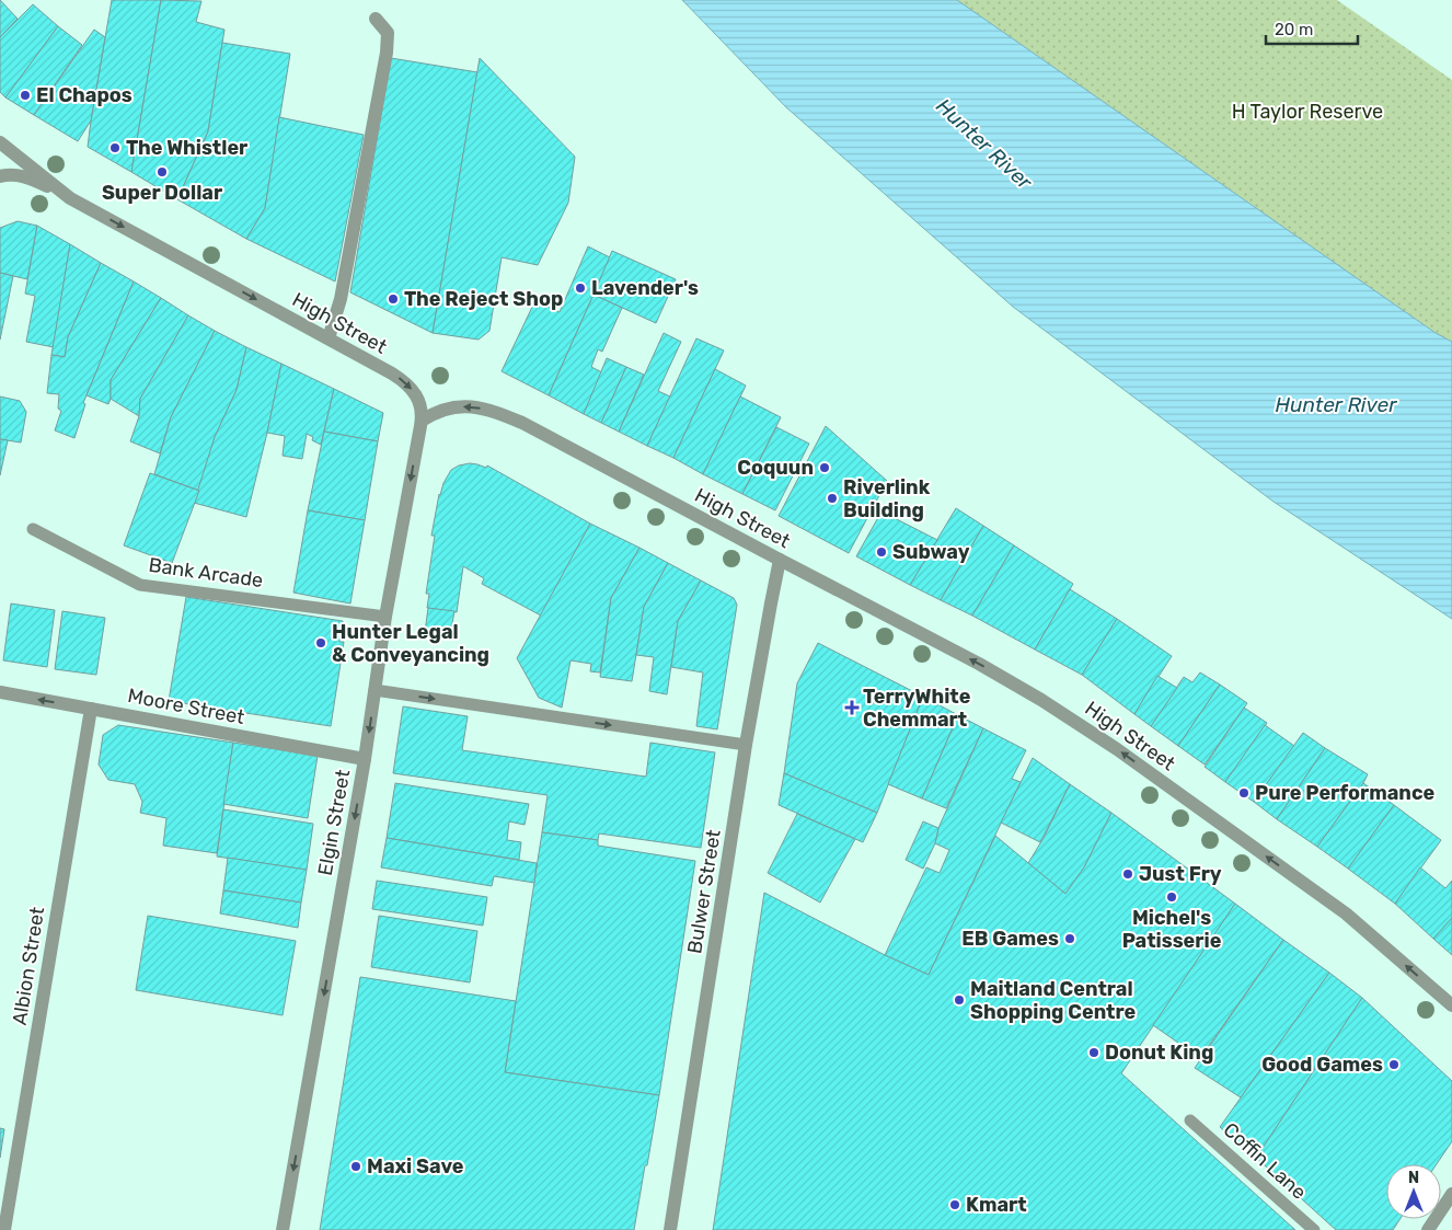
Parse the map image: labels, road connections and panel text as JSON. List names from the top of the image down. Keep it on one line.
{"streets":{"street":["High Street","Moore Street","Elgin Street","Bulwer Street","Albion Street"],"lane":["Bank Arcade","Coffin Lane"]},"crossings":[["High Street","Elgin Street"],["High Street","Bulwer Street"],["Bank Arcade","Elgin Street"],["Moore Street","Elgin Street"],["Moore Street","Albion Street"]],"one_way":["Elgin Street"],"water":["Hunter River"],"parks":["H Taylor Reserve"],"places":{"other":["El Chapos","The Whistler","Super Dollar","Lavender's","The Reject Shop","Coquun","Riverlink Building","Subway","Hunter Legal & Conveyancing","Pure Performance","Just Fry","Michel's Patisserie","EB Games","Maitland Central Shopping Centre","Donut King","Good Games","Maxi Save","Kmart"],"health":["TerryWhite Chemmart"]},"scale_bar":"20 m","north":"top"}
